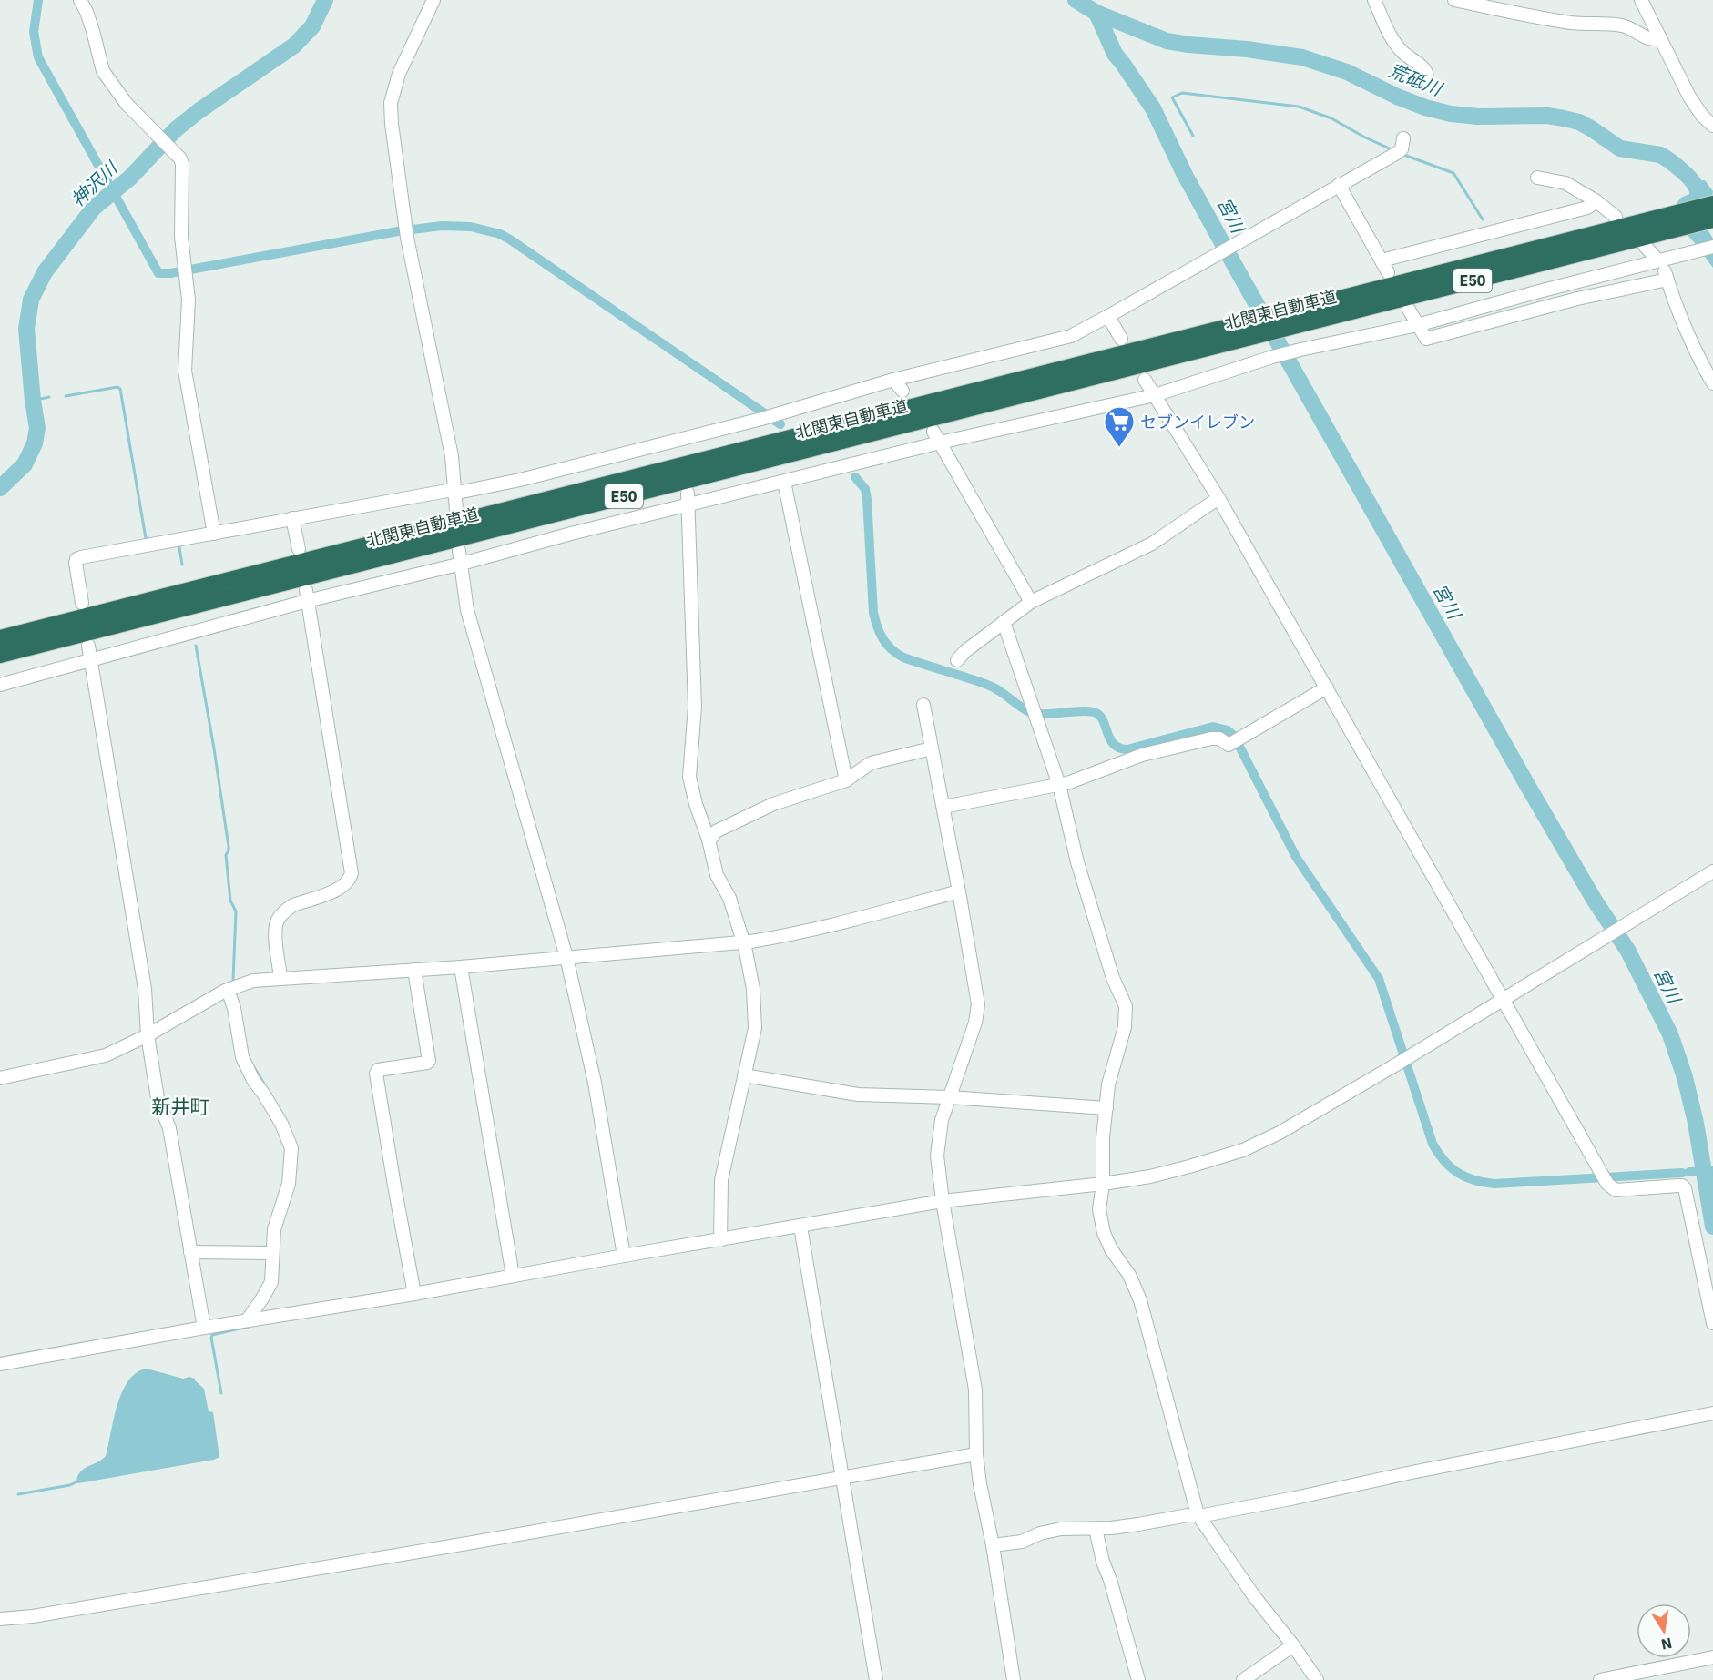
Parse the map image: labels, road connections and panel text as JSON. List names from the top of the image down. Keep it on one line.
{"streets":{"highway":["E50","北関東自動車道"]},"districts":["新井町"],"water":["荒砥川","神沢川","宮川"],"places":{"supermarket":["セブンイレブン"]},"north":"bottom"}
